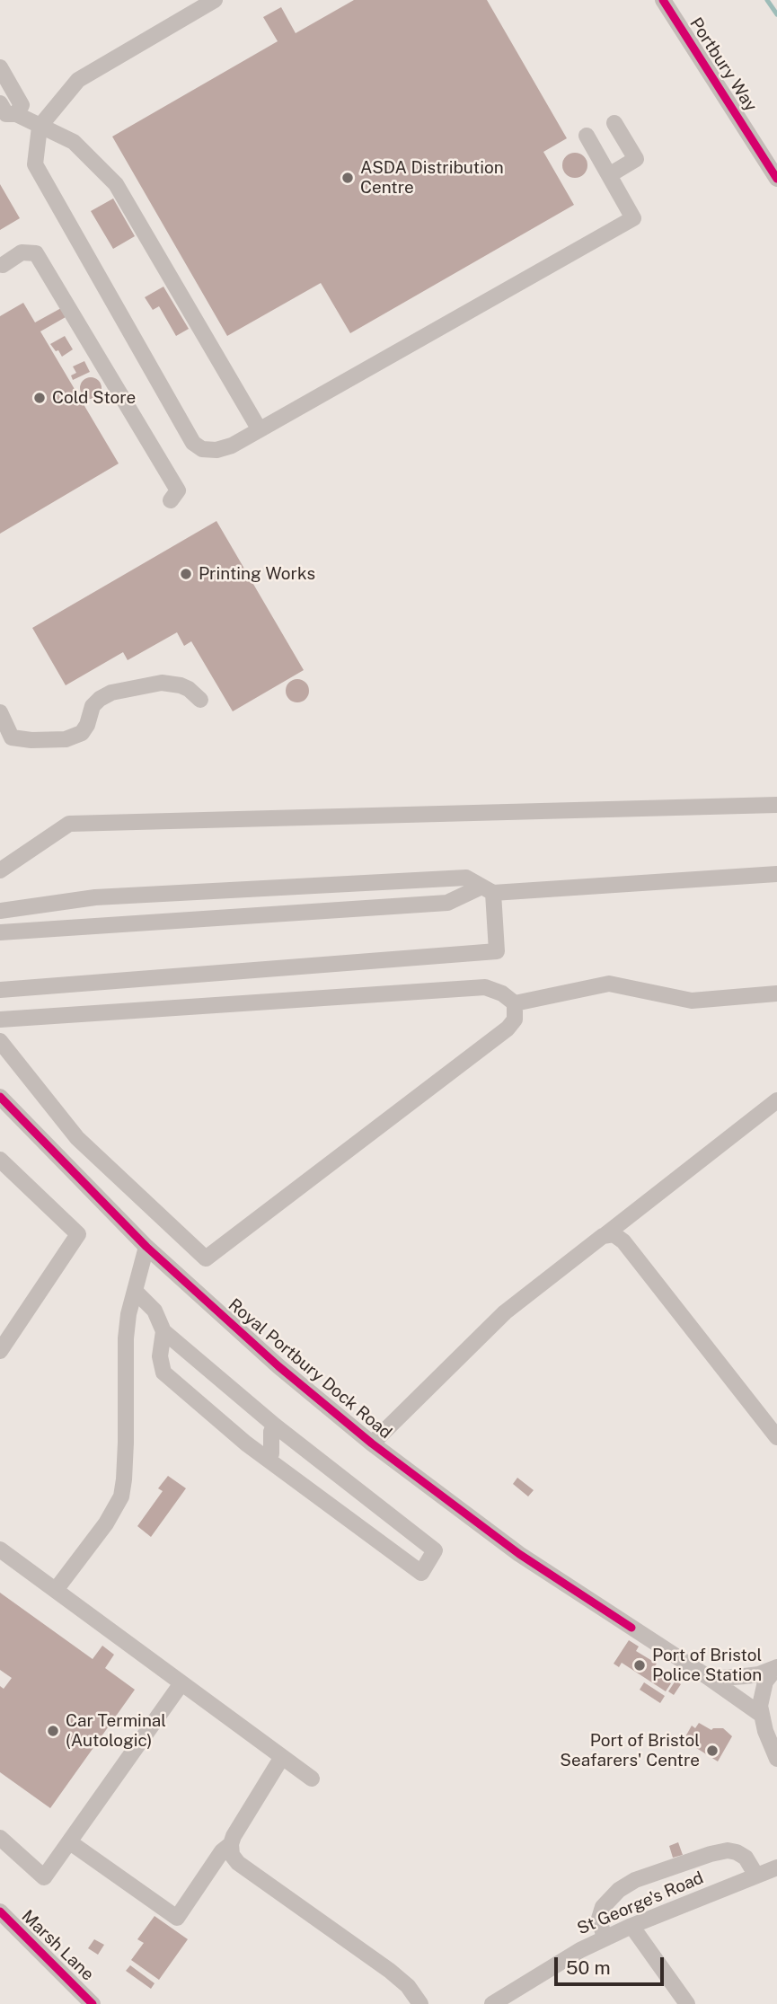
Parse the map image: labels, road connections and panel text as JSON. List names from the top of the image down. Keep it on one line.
{"streets":{"street":["Portbury Way","Royal Portbury Dock Road","St George's Road","Marsh Lane"]},"places":["ASDA Distribution Centre","Cold Store","Printing Works","Port of Bristol Police Station","Car Terminal (Autologic)","Port of Bristol Seafarers' Centre"],"scale_bar":"50 m"}
